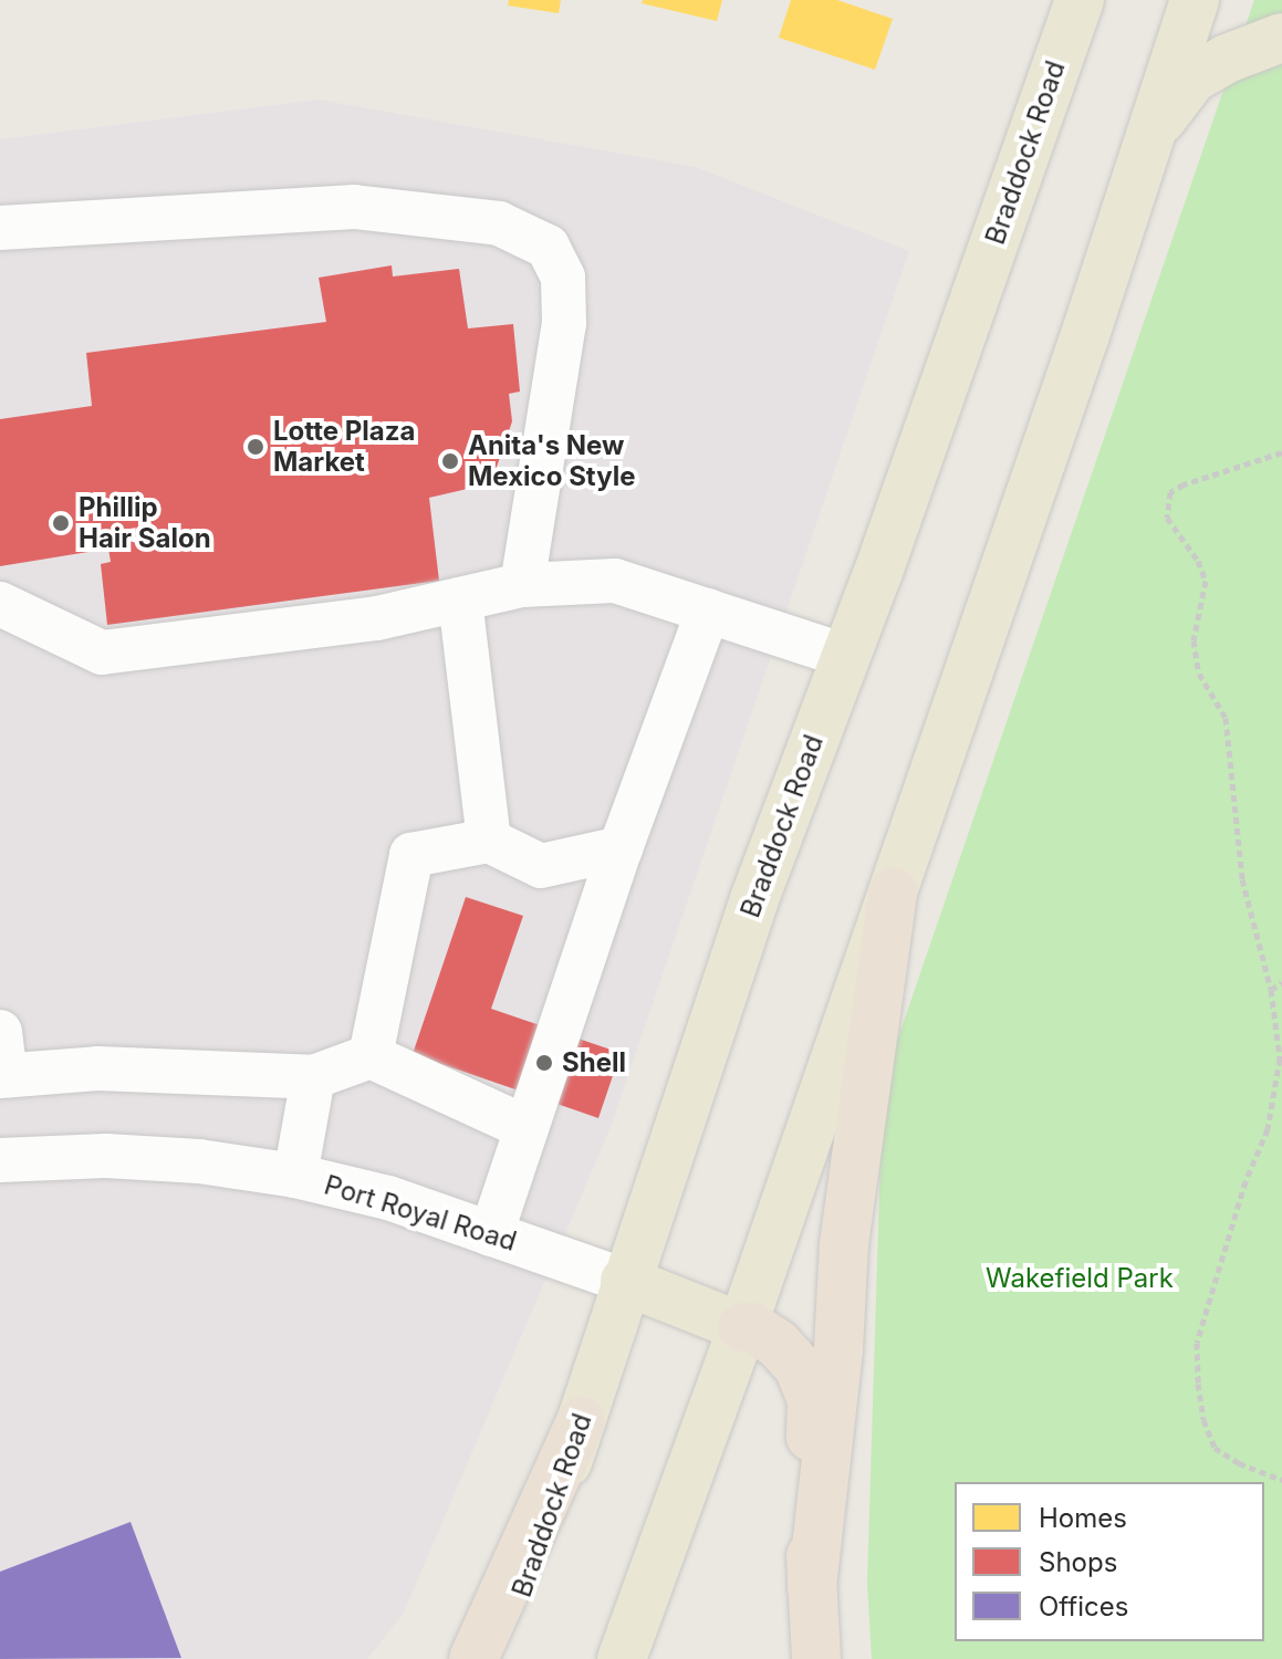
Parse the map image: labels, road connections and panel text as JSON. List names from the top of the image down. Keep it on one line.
{"streets":{"main road":["Braddock Road"],"street":["Port Royal Road"]},"crossings":[["Braddock Road","Port Royal Road"]],"parks":["Wakefield Park"],"places":["Lotte Plaza Market","Anita's New Mexico Style","Phillip Hair Salon","Shell"],"legend":["Homes","Shops","Offices"]}
